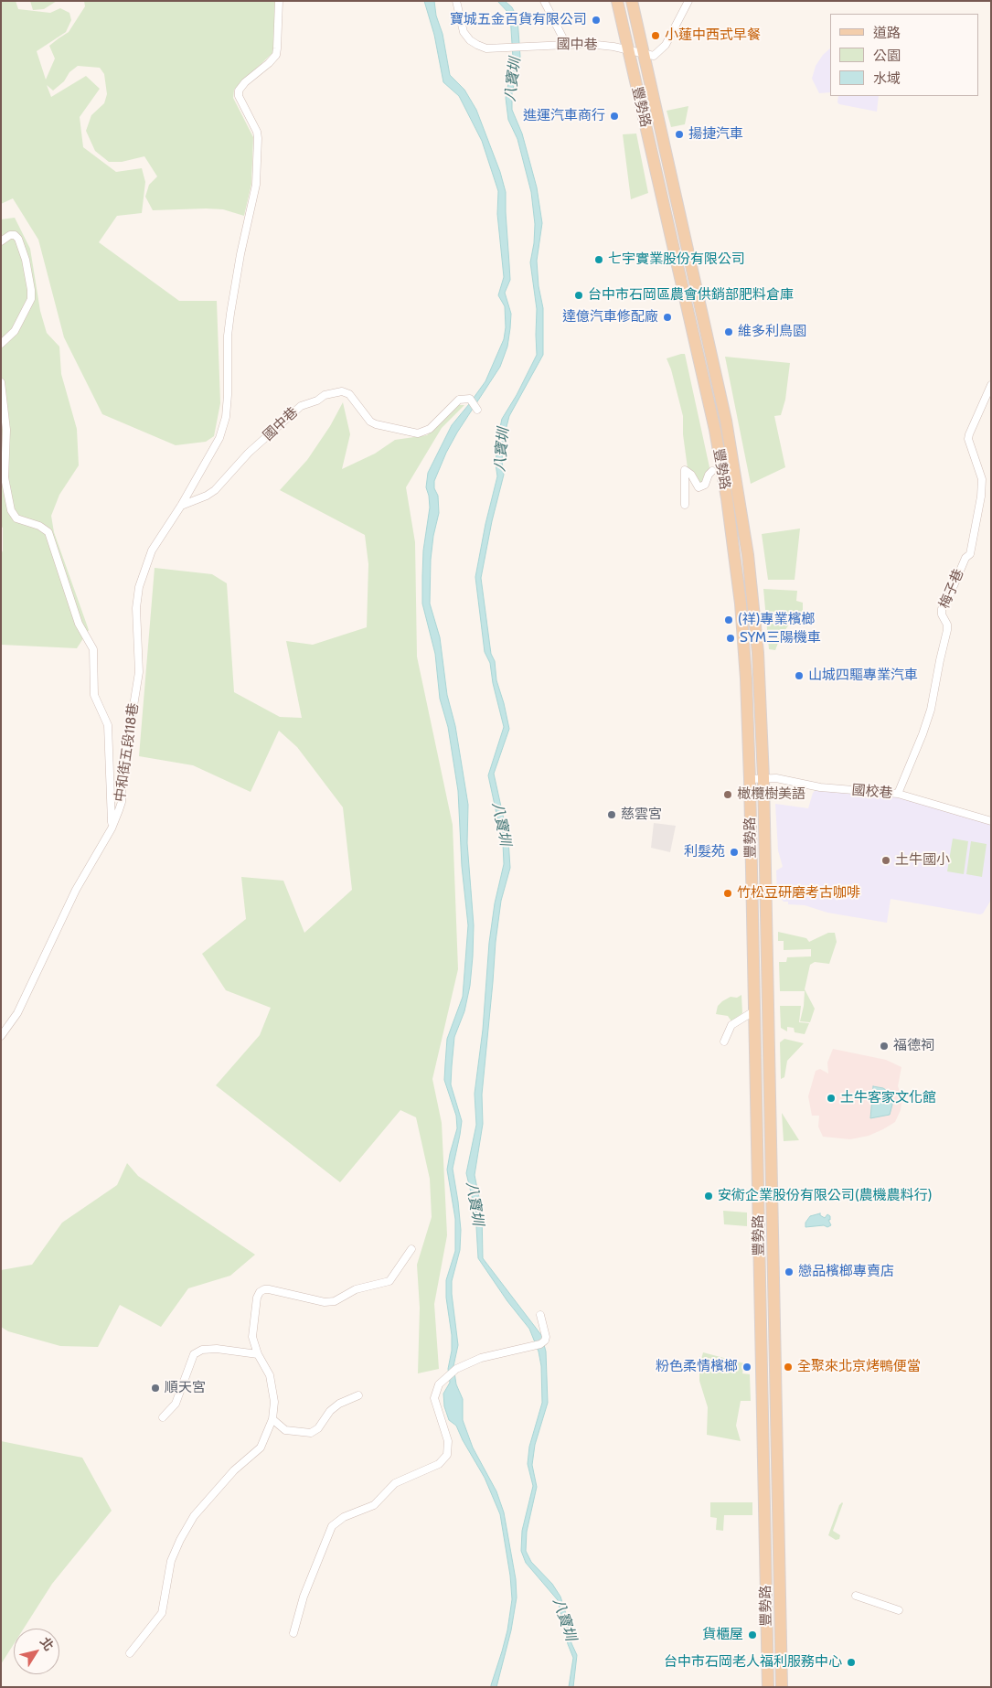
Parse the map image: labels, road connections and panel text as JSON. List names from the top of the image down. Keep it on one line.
{"streets":{"main road":["豐勢路"],"street":["國中巷","梅子巷","中和街五段118巷","國校巷"]},"crossings":[["國中巷","豐勢路"],["國中巷","中和街五段118巷"],["豐勢路","國校巷"],["梅子巷","國校巷"]],"water":["八寶圳"],"places":["寶城五金百貨有限公司","小蓮中西式早餐","進運汽車商行","揚捷汽車","七宇實業股份有限公司","台中市石岡區農會供銷部肥料倉庫","達億汽車修配廠","維多利鳥園","(祥)專業檳榔","SYM三陽機車","山城四驅專業汽車","橄欖樹美語","慈雲宮","利髮苑","土牛國小","竹松豆研磨考古咖啡","福德祠","土牛客家文化館","安術企業股份有限公司(農機農料行)","戀品檳榔專賣店","粉色柔情檳榔","全聚來北京烤鴨便當","順天宮","貨櫃屋","台中市石岡老人福利服務中心"],"legend":["道路","公園","水域"],"north":"top right"}
